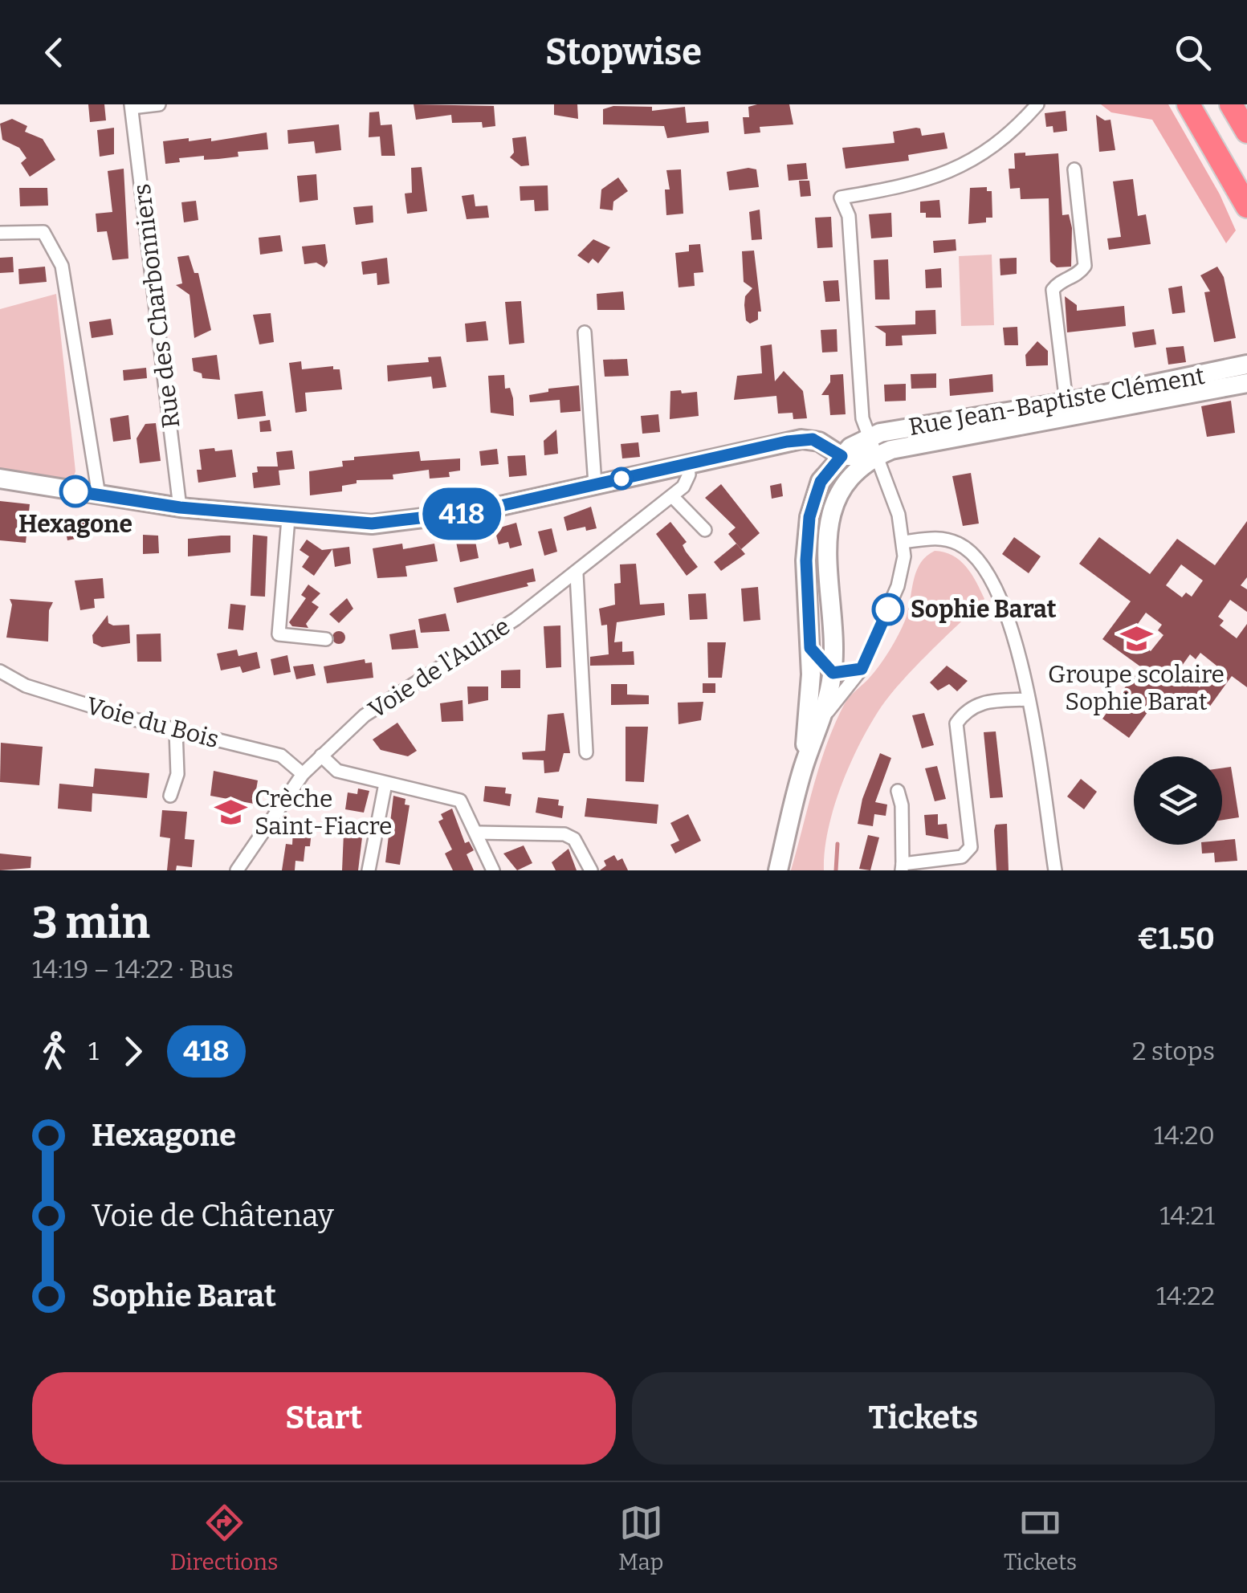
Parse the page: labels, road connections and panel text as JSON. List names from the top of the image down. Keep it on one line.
{"streets":{"main road":["Rue Jean-Baptiste Clément"],"street":["Rue des Charbonniers","Voie de l'Aulne","Voie du Bois"]},"crossings":[["Voie de l'Aulne","Voie du Bois"]],"places":{"other":["Hexagone","Sophie Barat"],"school or university":["Groupe scolaire Sophie Barat","Crèche Saint-Fiacre"]},"lines":["bus line 418"],"page":{"header":"Stopwise","on_map":"418","heading":["3 min","14:19 – 14:22 · Bus","€1.50"],"legs":["1","418","2 stops"],"list":[{"name":"Hexagone","value":"14:20"},{"name":"Voie de Châtenay","value":"14:21"},{"name":"Sophie Barat","value":"14:22"}],"buttons":["Start","Tickets"],"tabs":["Directions","Map","Tickets"]}}
